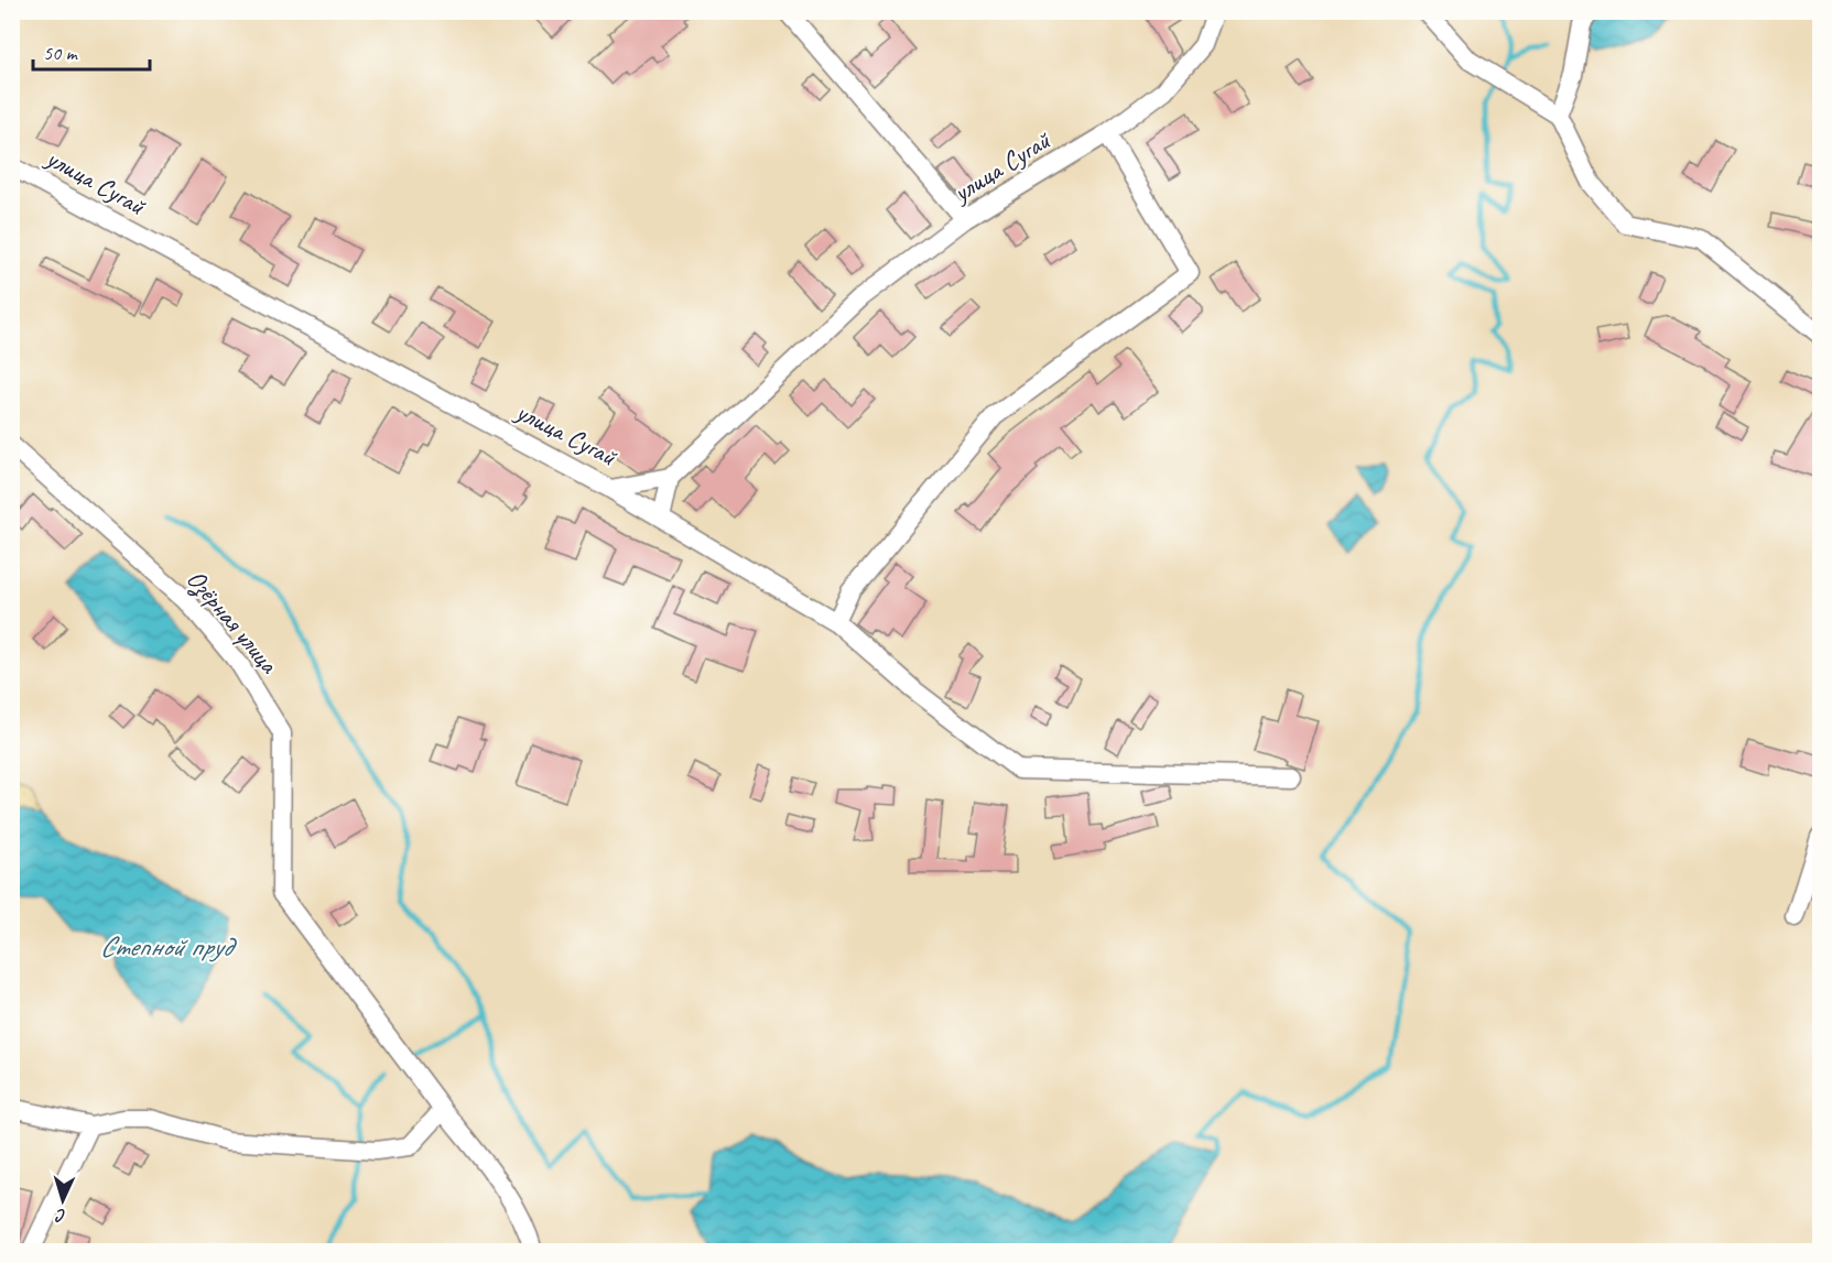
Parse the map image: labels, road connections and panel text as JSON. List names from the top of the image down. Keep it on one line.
{"streets":{"street":["улица Сугай","Озёрная улица"]},"water":["Степной пруд"],"scale_bar":"50 m","north":"bottom"}
